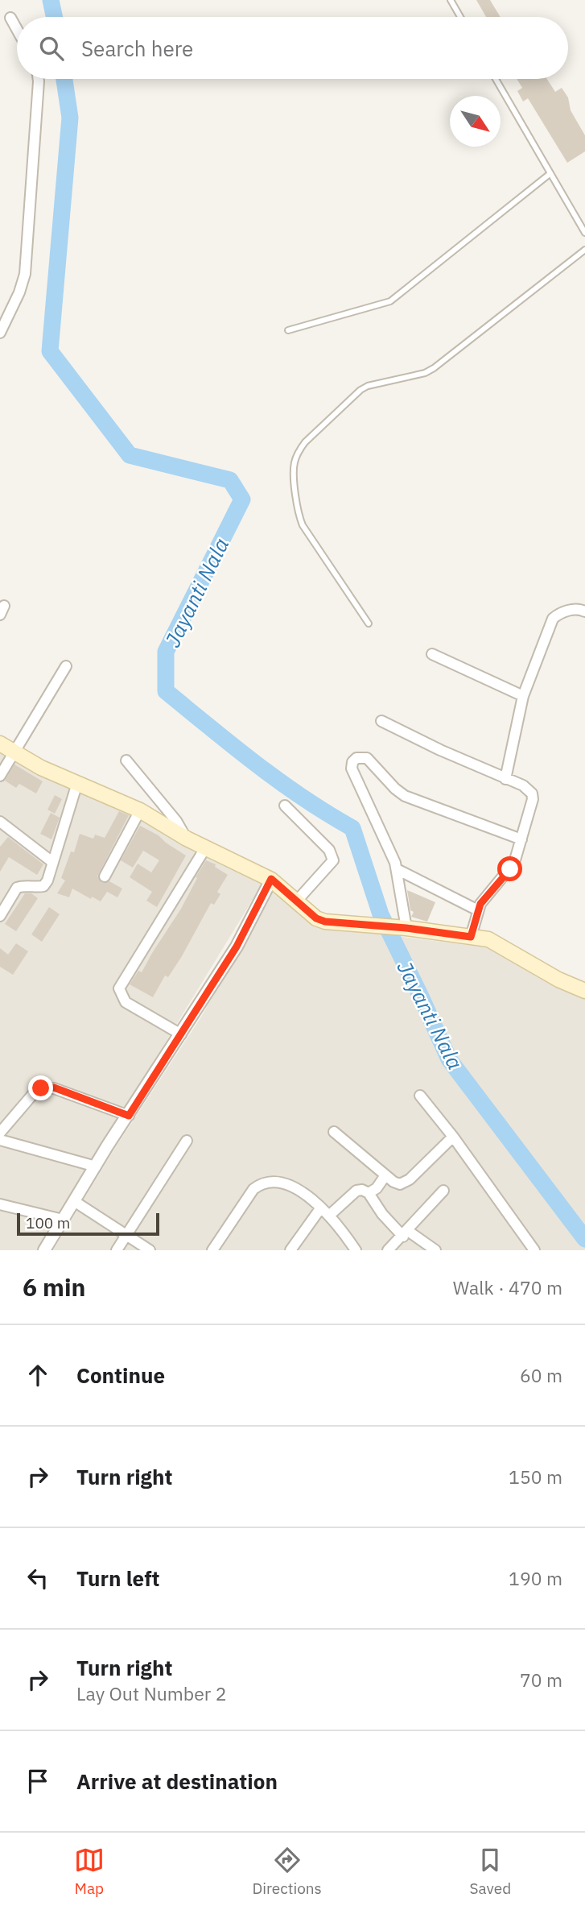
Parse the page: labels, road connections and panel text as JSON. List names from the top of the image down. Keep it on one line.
{"water":["Jayanti Nala"],"scale_bar":"100 m","north":"bottom right","page":{"search":"Search here","scale":"100 m","heading":["6 min","Walk · 470 m"],"list":[["Continue","60 m"],["Turn right","150 m"],["Turn left","190 m"],["Turn right","Lay Out Number 2","70 m"],"Arrive at destination"],"nav":["Map","Directions","Saved"]}}
